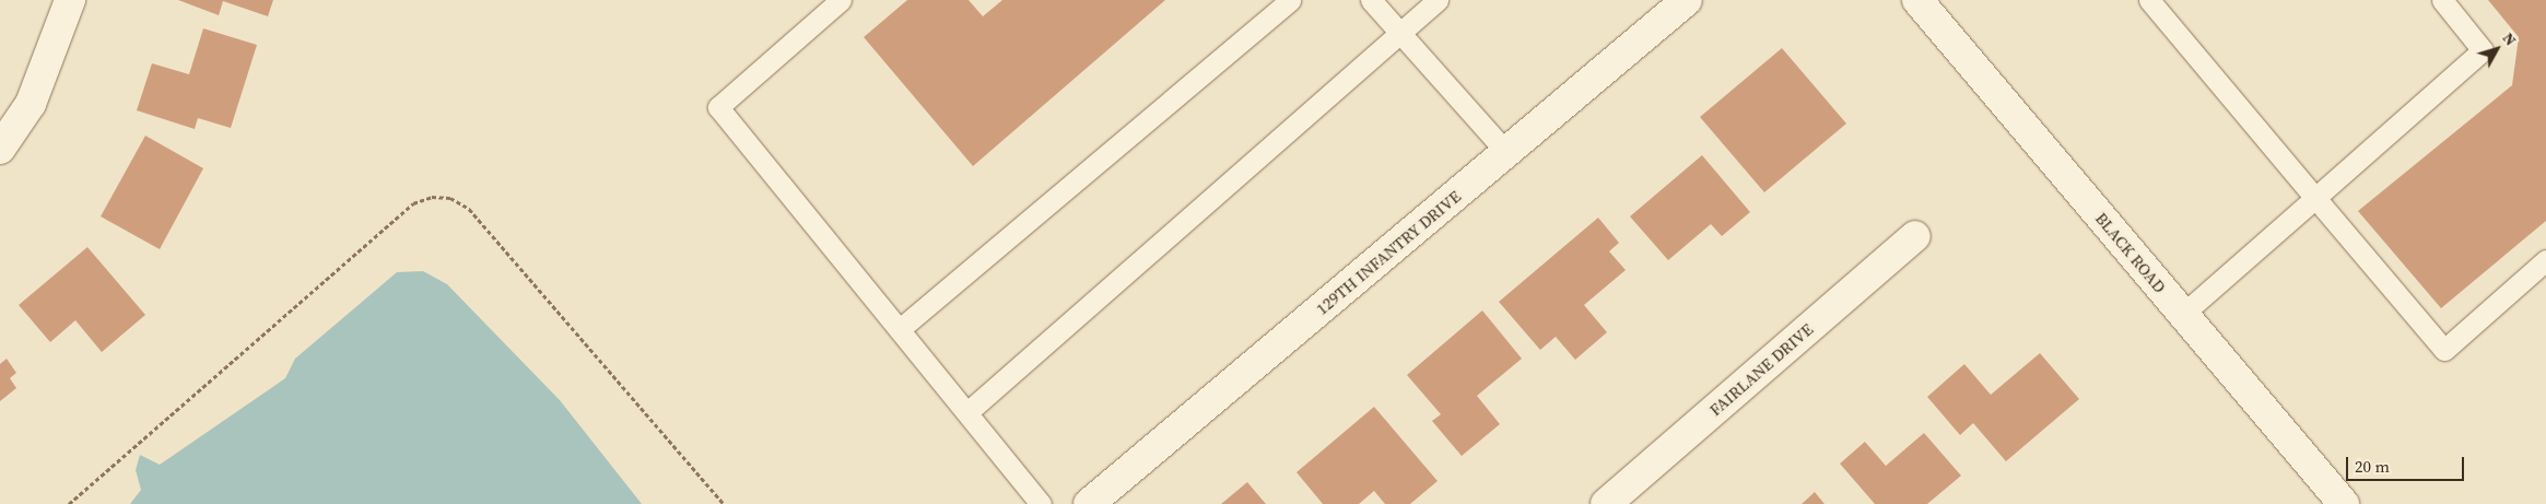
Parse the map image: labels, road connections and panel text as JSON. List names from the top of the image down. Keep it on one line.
{"streets":{"street":["129TH INFANTRY DRIVE","BLACK ROAD","FAIRLANE DRIVE"]},"scale_bar":"20 m","north":"top right"}
